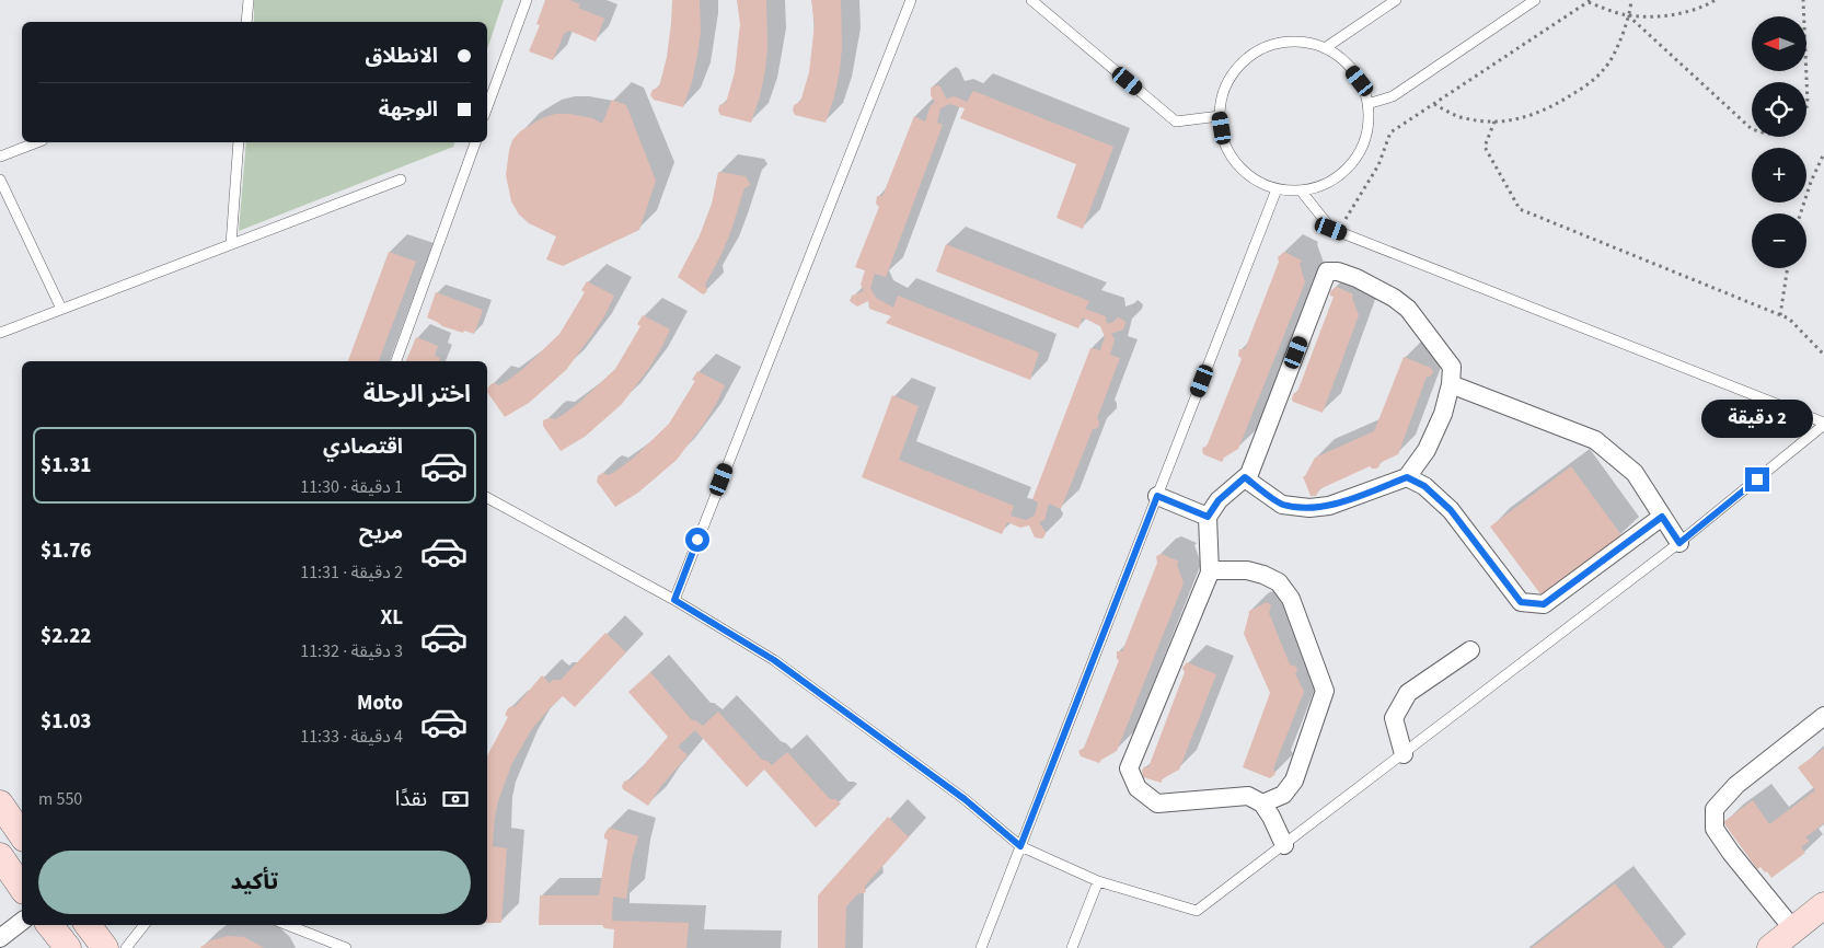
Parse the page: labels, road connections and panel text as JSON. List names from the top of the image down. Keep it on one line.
{"north":"left","page":{"map_buttons":["+","−"],"banner":["الانطلاق","الوجهة"],"heading":"اختر الرحلة","bubble":"2 دقيقة","list":[{"name":"اقتصادي","note":"1 دقيقة · 11:30","value":"$1.31"},{"name":"مريح","note":"2 دقيقة · 11:31","value":"$1.76"},{"name":"XL","note":"3 دقيقة · 11:32","value":"$2.22"},{"name":"Moto","note":"4 دقيقة · 11:33","value":"$1.03"}],"pay":["نقدًا","550 m"],"buttons":"تأكيد"}}
